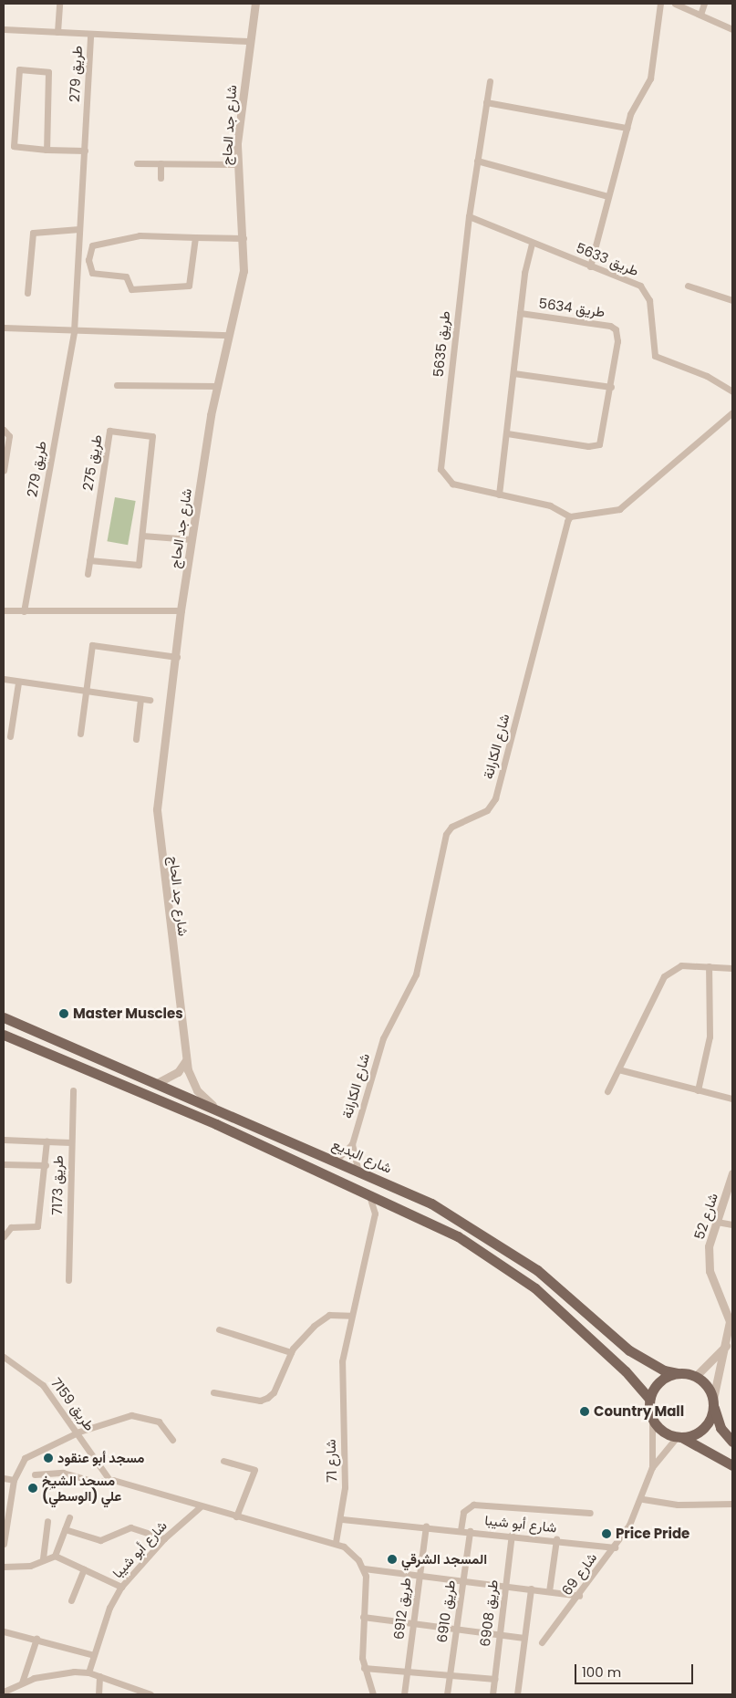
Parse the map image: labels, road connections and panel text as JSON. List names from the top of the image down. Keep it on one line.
{"streets":{"main road":["شارع البديع"],"street":["طريق 279","شارع جد الحاج","طريق 5633","طريق 5634","طريق 5635","طريق 275","شارع الكارانة","طريق 7173","شارع 52","طريق 7159","شارع 71","شارع أبو شيبا","شارع 69","طريق 6912","طريق 6910","طريق 6908"]},"crossings":[["شارع جد الحاج","شارع البديع"],["طريق 5633","طريق 5634"],["طريق 5633","طريق 5635"],["طريق 5634","طريق 5635"],["طريق 5635","شارع الكارانة"],["شارع الكارانة","شارع البديع"],["شارع البديع","شارع 52"],["شارع البديع","شارع 69"],["شارع 52","شارع 69"],["شارع 71","شارع أبو شيبا"],["شارع أبو شيبا","شارع 69"],["شارع أبو شيبا","طريق 6912"],["شارع أبو شيبا","طريق 6910"],["شارع أبو شيبا","طريق 6908"]],"places":["Master Muscles","Country Mall","مسجد أبو عنقود","مسجد الشيخ علي (الوسطي)","Price Pride","المسجد الشرقي"],"scale_bar":"100 m"}
